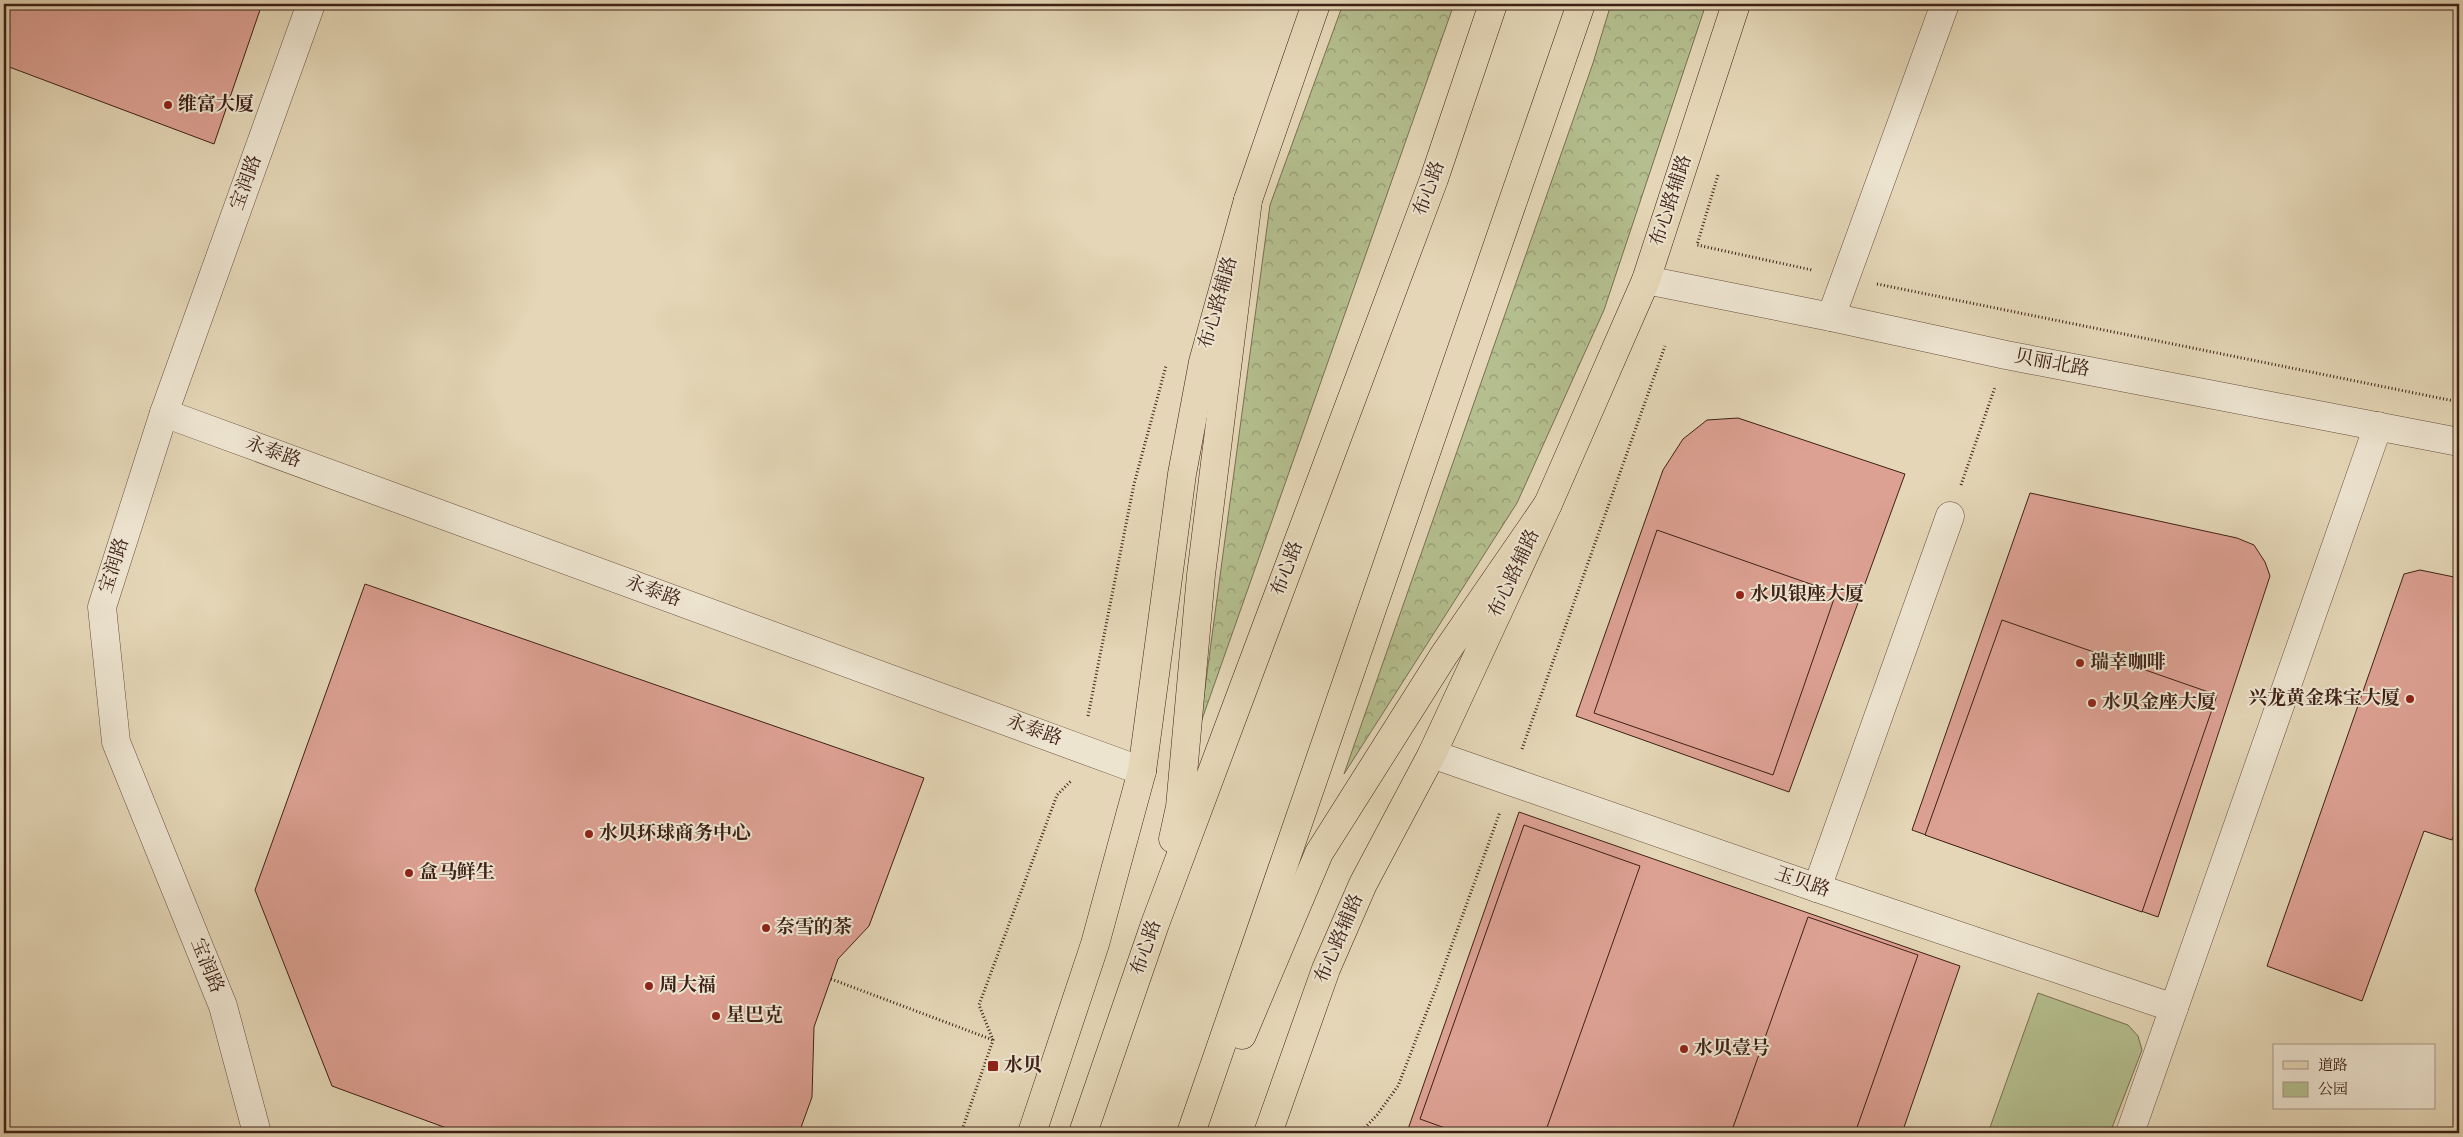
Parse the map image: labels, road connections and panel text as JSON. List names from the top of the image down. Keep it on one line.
{"streets":{"main road":["布心路","布心路辅路"],"street":["宝润路","贝丽北路","永泰路","玉贝路"]},"crossings":[["宝润路","永泰路"],["布心路辅路","贝丽北路"],["布心路辅路","永泰路"],["布心路辅路","玉贝路"]],"places":{"other":["维富大厦","水贝银座大厦","瑞幸咖啡","兴龙黄金珠宝大厦","水贝金座大厦","水贝环球商务中心","盒马鲜生","奈雪的茶","周大福","星巴克","水贝壹号"],"transit":["水贝"]},"legend":["道路","公园"]}
